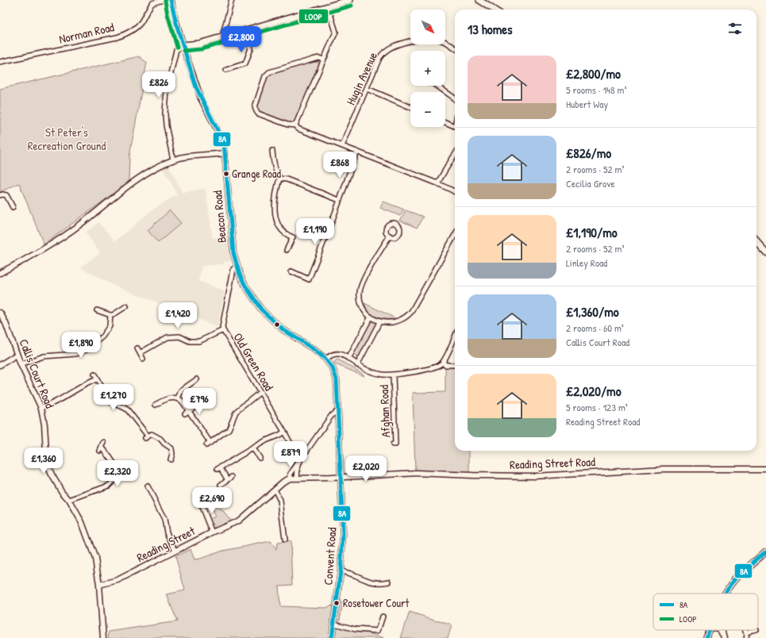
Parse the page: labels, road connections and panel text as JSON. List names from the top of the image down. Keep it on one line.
{"streets":{"main road":["Beacon Road"],"street":["Norman Road","Hugin Avenue","Old Green Road","Callis Court Road","Afghan Road","Reading Street Road","Reading Street","Convent Road"]},"crossings":[["Beacon Road","Old Green Road"],["Beacon Road","Reading Street Road"],["Beacon Road","Convent Road"],["Callis Court Road","Reading Street"],["Reading Street Road","Convent Road"]],"parks":["St Peter's Recreation Ground"],"places":["Grange Road","Rosetower Court"],"lines":["transit line 8A","transit line LOOP"],"legend":["8A","LOOP"],"north":"bottom right","page":{"map_buttons":["+","−"],"heading":"13 homes","price":["£2,800","£826","£868","£1,190","£1,420","£1,890","£1,270","£796","£879","£1,360","£2,020","£2,320","£2,690"],"list":[{"name":"£2,800/mo","note":"5 rooms · 148 m² · Hubert Way"},{"name":"£826/mo","note":"2 rooms · 52 m² · Cecilia Grove"},{"name":"£1,190/mo","note":"2 rooms · 52 m² · Linley Road"},{"name":"£1,360/mo","note":"2 rooms · 60 m² · Callis Court Road"},{"name":"£2,020/mo","note":"5 rooms · 123 m² · Reading Street Road"}]}}
